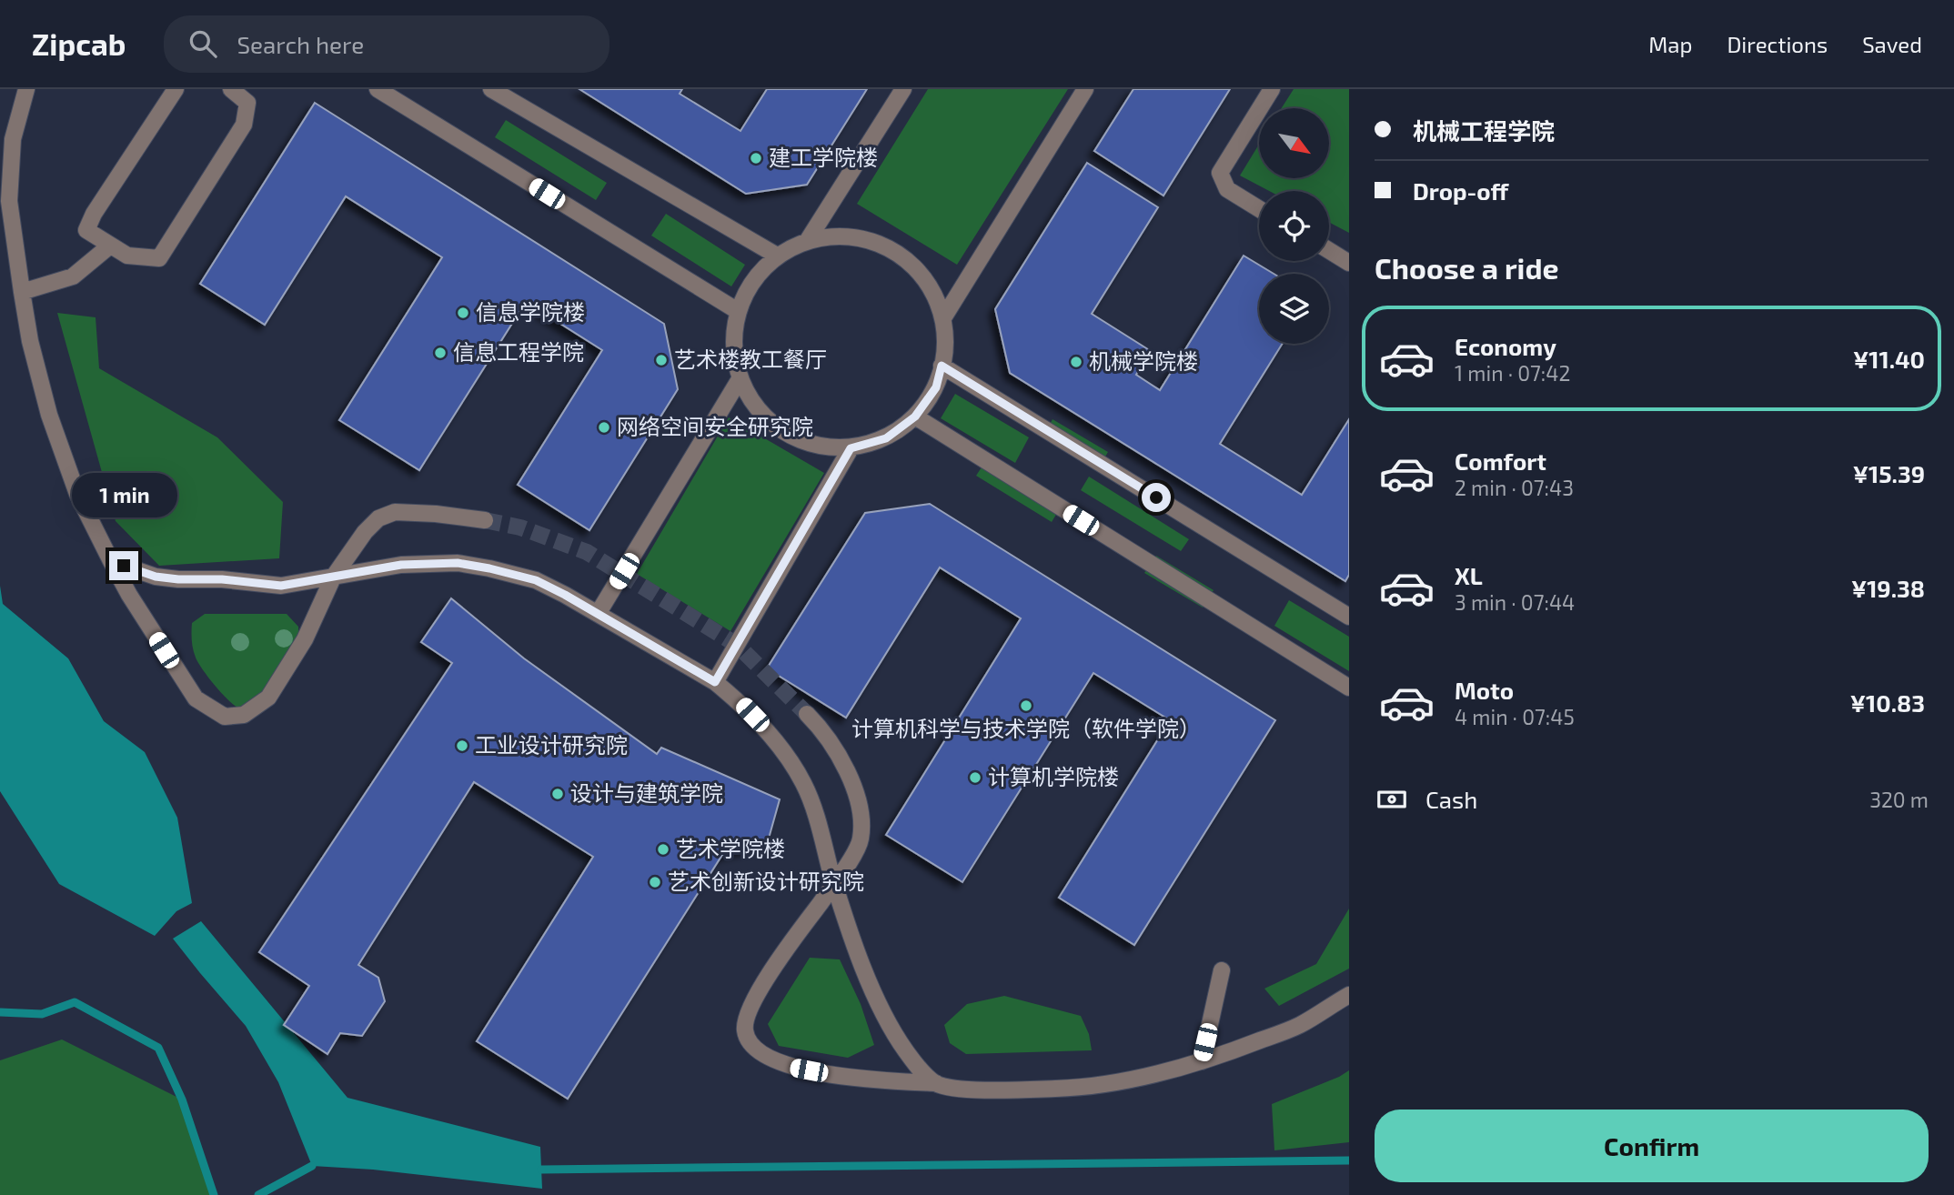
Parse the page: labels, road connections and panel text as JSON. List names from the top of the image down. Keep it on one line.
{"places":["建工学院楼","信息学院楼","信息工程学院","艺术楼教工餐厅","机械学院楼","网络空间安全研究院","计算机科学与技术学院（软件学院）","工业设计研究院","计算机学院楼","设计与建筑学院","艺术学院楼","艺术创新设计研究院"],"north":"bottom right","page":{"header":"Zipcab","search":"Search here","nav":["Map","Directions","Saved"],"banner":["机械工程学院","Drop-off"],"heading":"Choose a ride","list":[{"name":"Economy","note":"1 min · 07:42","value":"¥11.40"},{"name":"Comfort","note":"2 min · 07:43","value":"¥15.39"},{"name":"XL","note":"3 min · 07:44","value":"¥19.38"},{"name":"Moto","note":"4 min · 07:45","value":"¥10.83"}],"bubble":"1 min","pay":["Cash","320 m"],"buttons":"Confirm"}}
